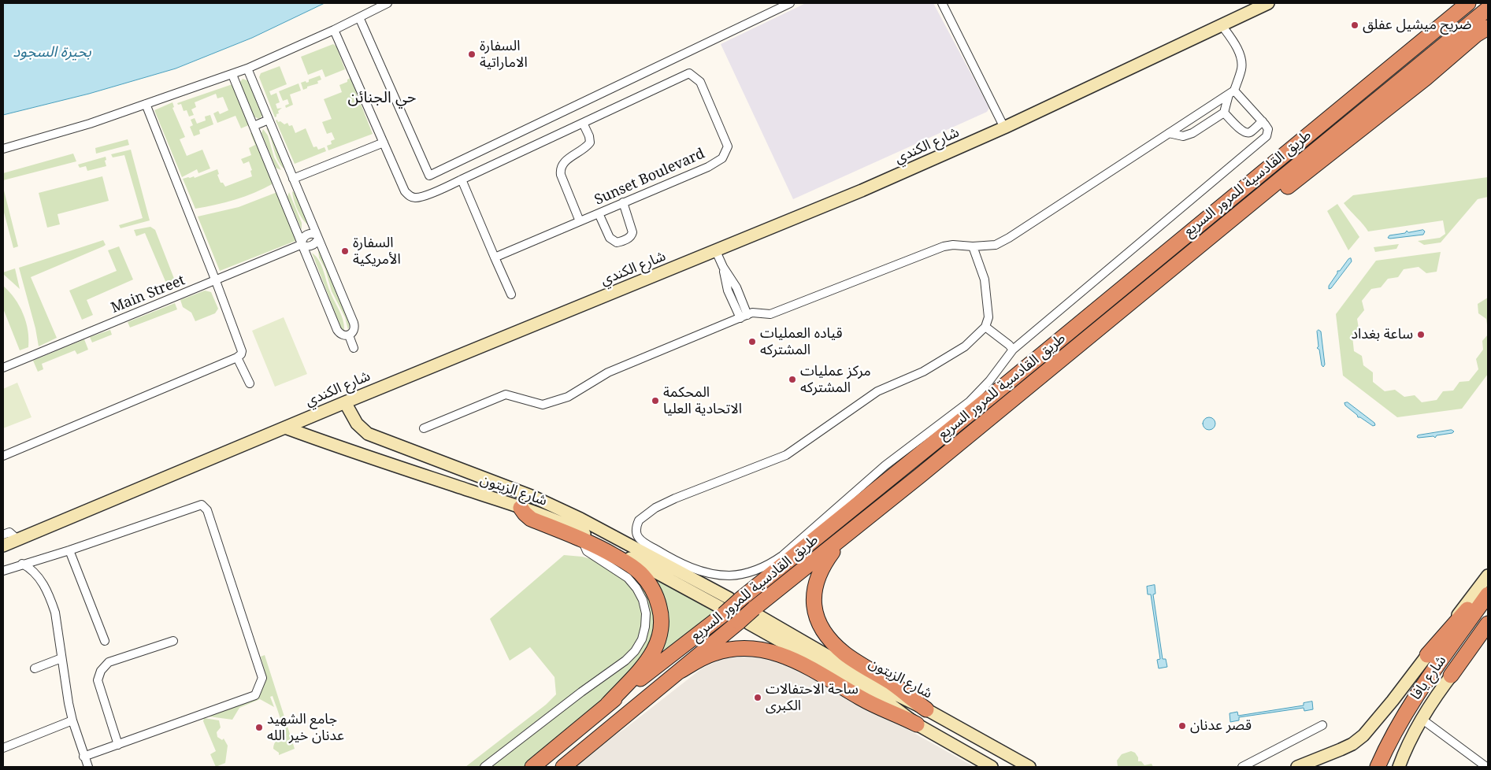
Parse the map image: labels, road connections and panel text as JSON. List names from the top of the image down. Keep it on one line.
{"streets":{"highway":["طريق القادسية للمرور السريع","شارع يافا"],"main road":["شارع الكندي","شارع الزيتون"],"street":["Sunset Boulevard","Main Street"]},"crossings":[["شارع الكندي","شارع الزيتون"],["طريق القادسية للمرور السريع","شارع الزيتون"]],"districts":["حي الجنائن"],"water":["بحيرة السجود"],"places":["ضريح ميشيل عفلق","السفارة الاماراتية","السفارة الأمريكية","ساعة بغداد","قياده العمليات المشتركه","مركز عمليات المشتركه","المحكمة الاتحادية العليا","ساحة الاحتفالات الكبرى","قصر عدنان","جامع الشهيد عدنان خير الله"]}
